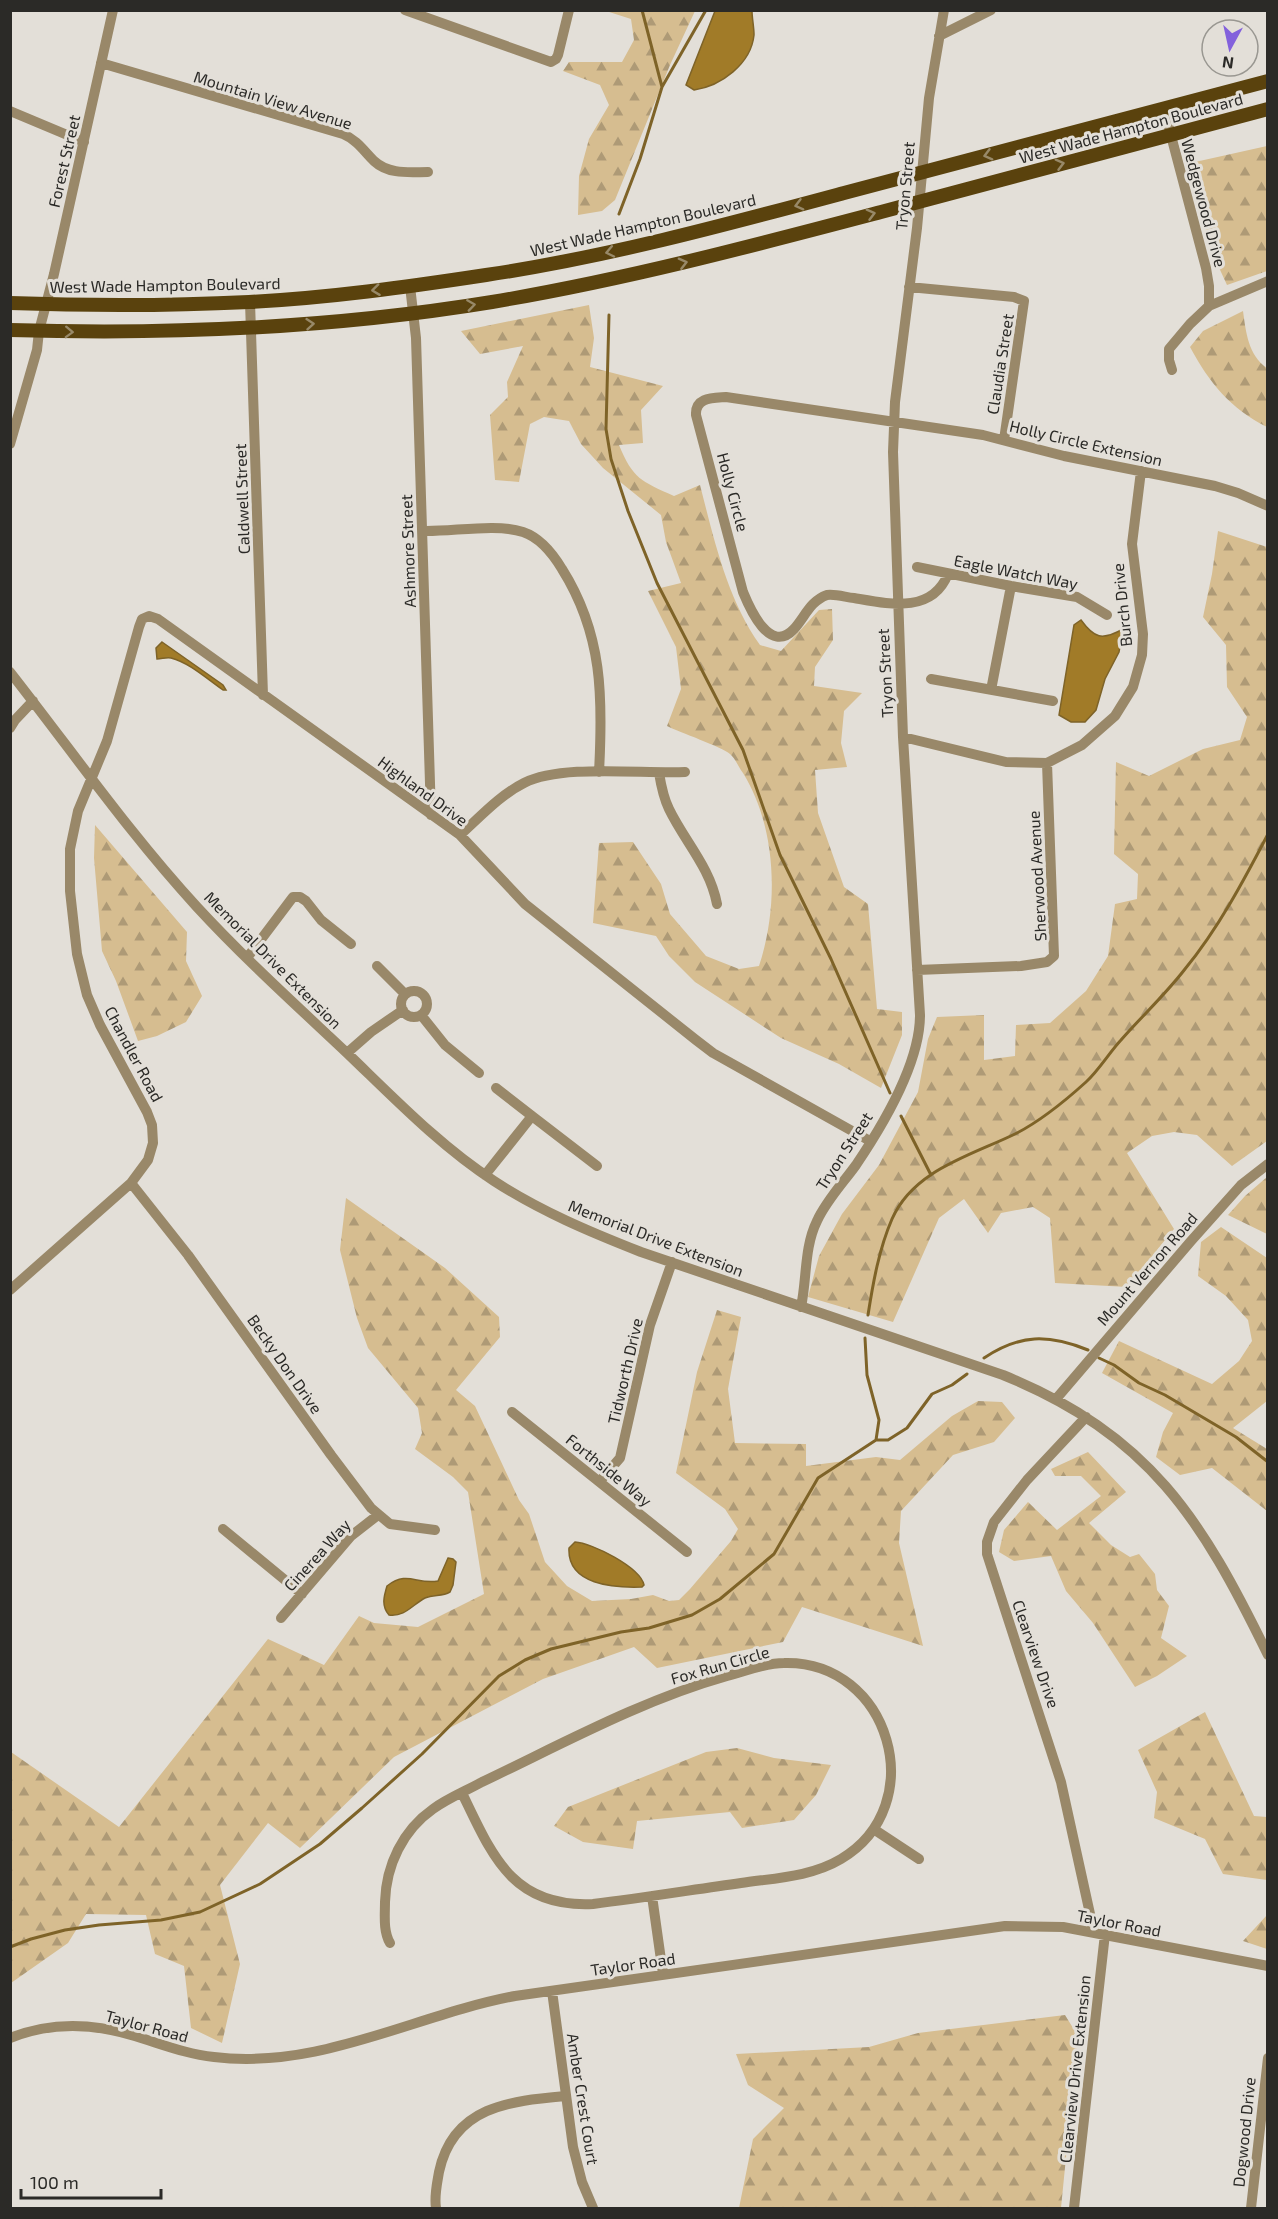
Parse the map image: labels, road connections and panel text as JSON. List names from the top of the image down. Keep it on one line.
{"streets":{"main road":["West Wade Hampton Boulevard"],"street":["Mountain View Avenue","Forest Street","Tryon Street","Wedgewood Drive","Claudia Street","Holly Circle Extension","Holly Circle","Caldwell Street","Ashmore Street","Eagle Watch Way","Burch Drive","Highland Drive","Sherwood Avenue","Memorial Drive Extension","Chandler Road","Mount Vernon Road","Becky Don Drive","Tidworth Drive","Forthside Way","Cinerea Way","Clearview Drive","Fox Run Circle","Taylor Road","Clearview Drive Extension","Amber Crest Court","Dogwood Drive"]},"crossings":[["Mountain View Avenue","Forest Street"],["West Wade Hampton Boulevard","Forest Street"],["West Wade Hampton Boulevard","Tryon Street"],["West Wade Hampton Boulevard","Wedgewood Drive"],["West Wade Hampton Boulevard","Caldwell Street"],["West Wade Hampton Boulevard","Ashmore Street"],["Tryon Street","Claudia Street"],["Tryon Street","Holly Circle Extension"],["Tryon Street","Holly Circle"],["Tryon Street","Burch Drive"],["Tryon Street","Highland Drive"],["Tryon Street","Sherwood Avenue"],["Tryon Street","Memorial Drive Extension"],["Claudia Street","Holly Circle Extension"],["Holly Circle Extension","Holly Circle"],["Holly Circle Extension","Burch Drive"],["Caldwell Street","Highland Drive"],["Ashmore Street","Highland Drive"],["Burch Drive","Sherwood Avenue"],["Highland Drive","Memorial Drive Extension"],["Highland Drive","Chandler Road"],["Memorial Drive Extension","Chandler Road"],["Memorial Drive Extension","Mount Vernon Road"],["Memorial Drive Extension","Tidworth Drive"],["Memorial Drive Extension","Clearview Drive"],["Chandler Road","Becky Don Drive"],["Becky Don Drive","Cinerea Way"],["Tidworth Drive","Forthside Way"],["Clearview Drive","Taylor Road"],["Clearview Drive","Clearview Drive Extension"],["Taylor Road","Clearview Drive Extension"],["Taylor Road","Amber Crest Court"]],"scale_bar":"100 m","north":"bottom"}
